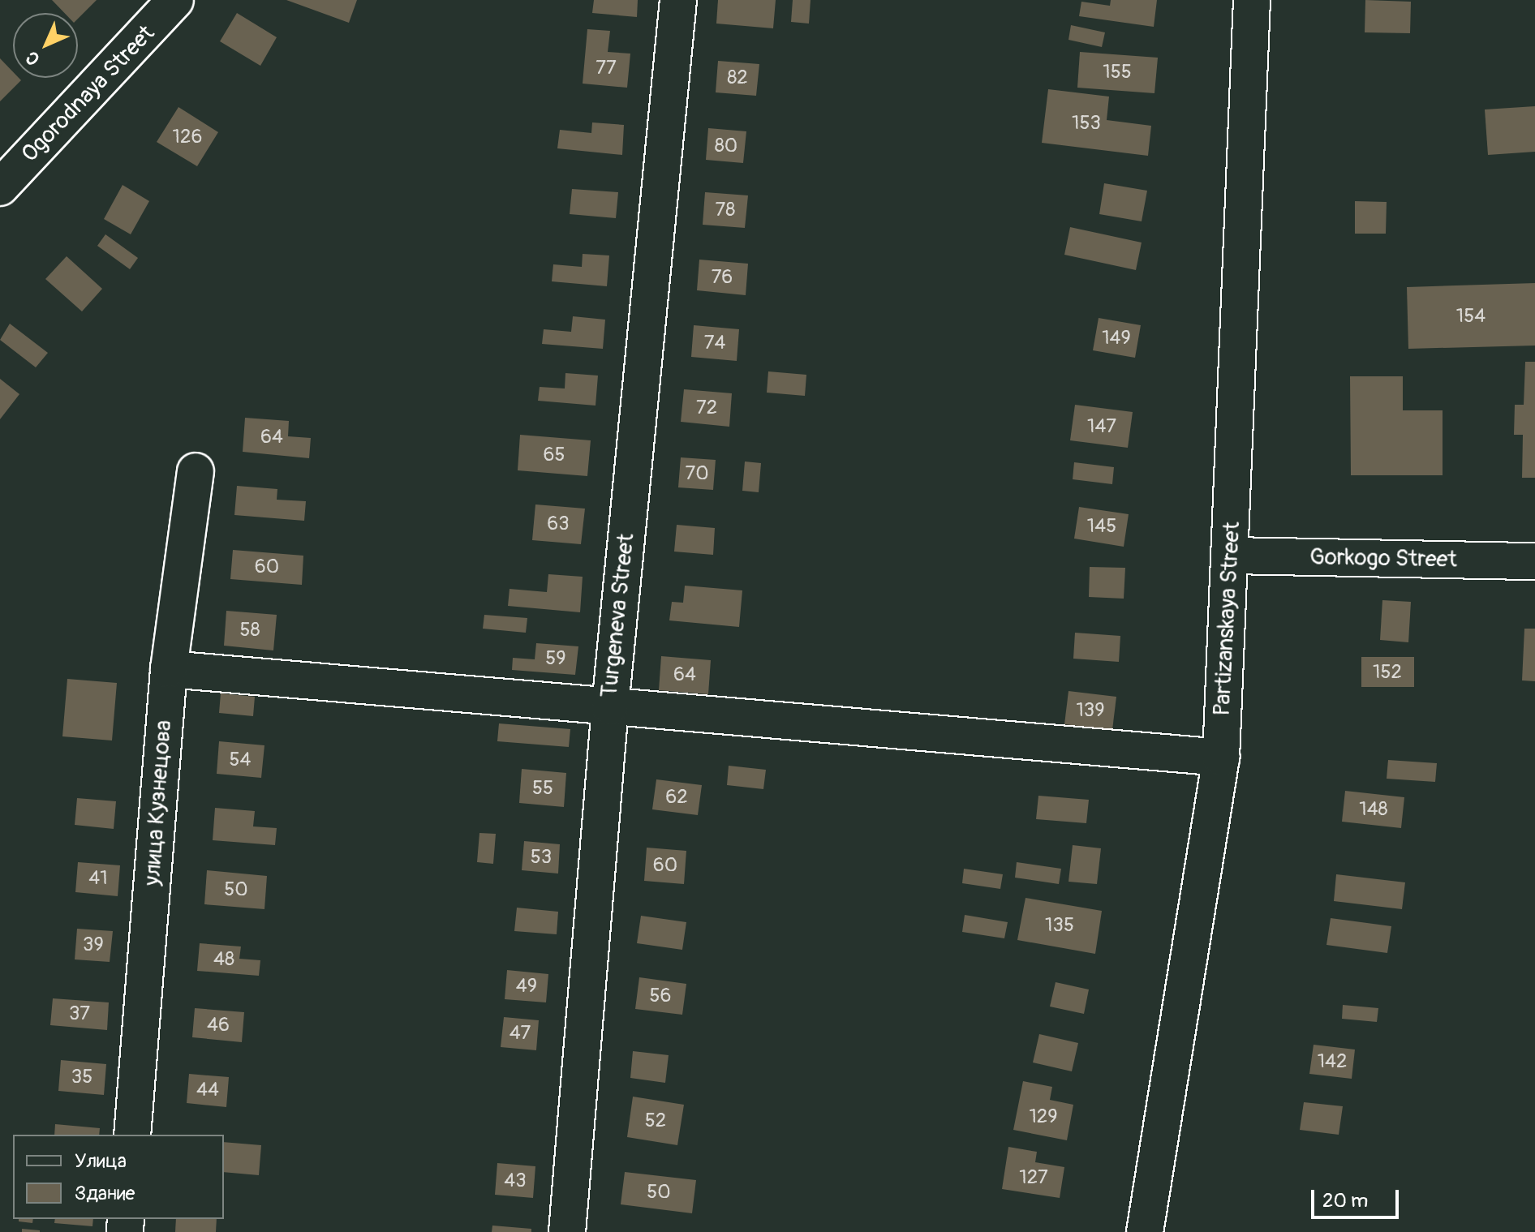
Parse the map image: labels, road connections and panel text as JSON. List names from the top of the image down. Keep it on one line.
{"streets":{"street":["Ogorodnaya Street","Gorkogo Street","Turgeneva Street","Partizanskaya Street","улица Кузнецова"]},"crossings":[["Gorkogo Street","Partizanskaya Street"]],"house_numbers":["77","155","82","153","126","80","78","76","154","149","74","72","147","64","65","70","63","145","60","58","59","152","64","139","54","55","62","148","53","60","41","50","135","39","48","49","56","37","46","47","142","35","44","129","52","127","43","50"],"legend":["Улица","Здание"],"scale_bar":"20 m","north":"bottom left"}
